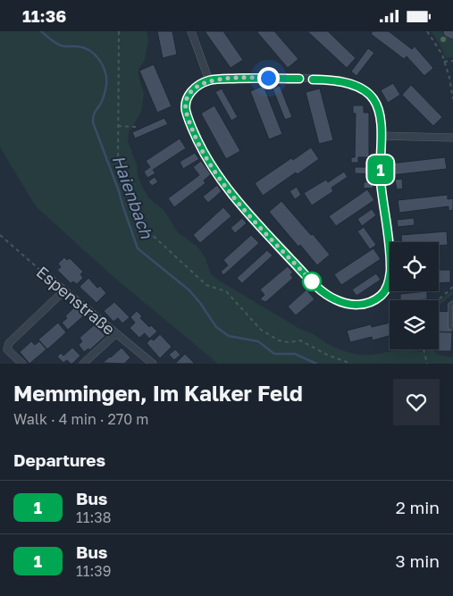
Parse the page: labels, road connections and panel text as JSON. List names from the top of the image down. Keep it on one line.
{"streets":{"street":["Espenstraße"]},"water":["Haienbach"],"lines":["bus line 1"],"page":{"status":"11:36","on_map":"1","heading":[["Memmingen, Im Kalker Feld","Walk · 4 min · 270 m"],"Departures"],"list":[{"mark":"1","name":"Bus","note":"11:38","value":"2 min"},{"mark":"1","name":"Bus","note":"11:39","value":"3 min"}]}}
